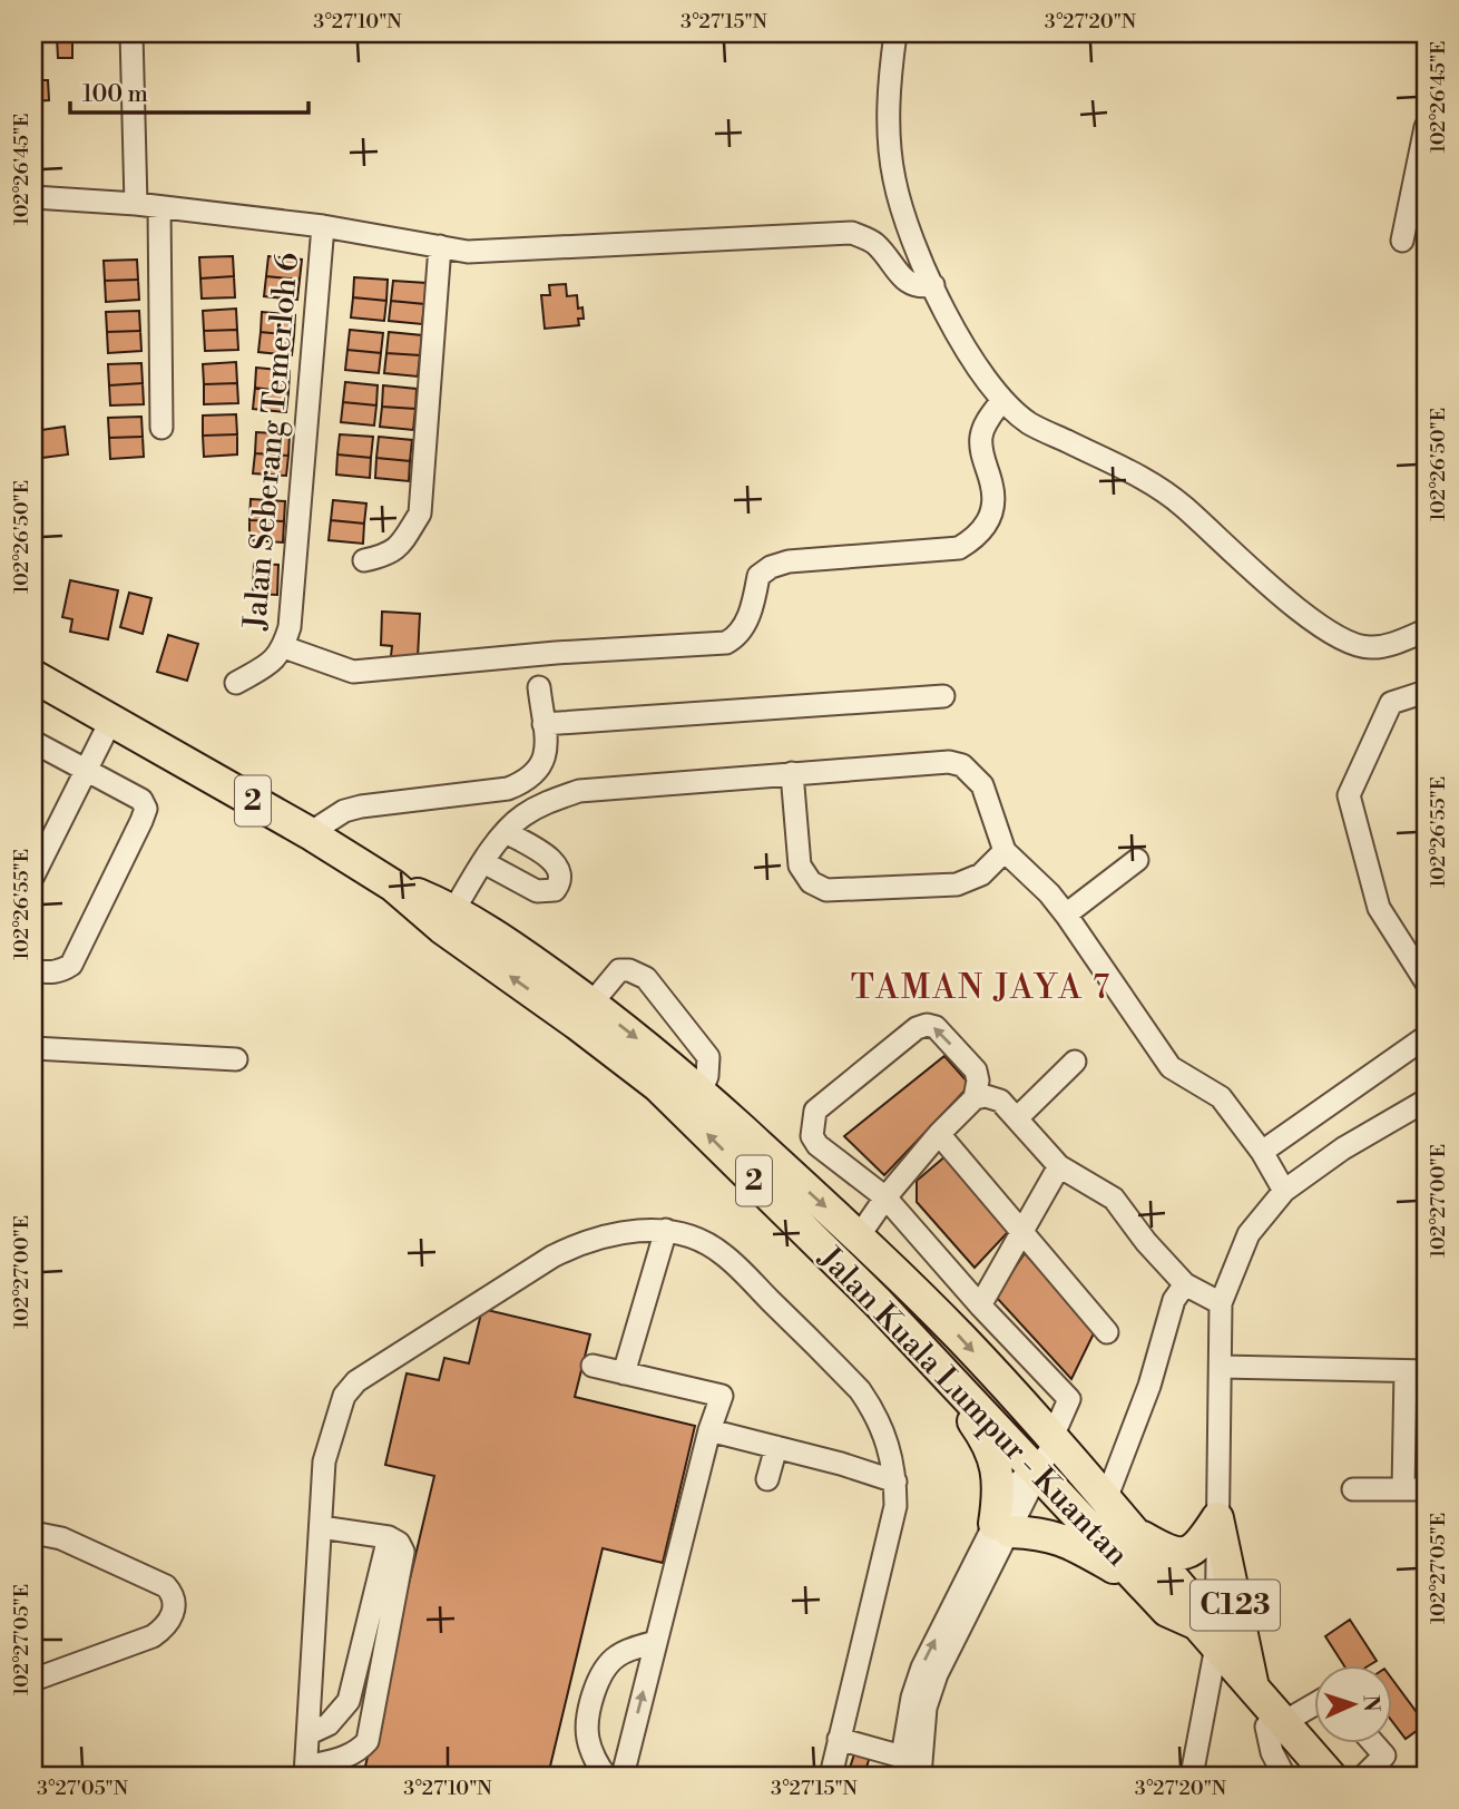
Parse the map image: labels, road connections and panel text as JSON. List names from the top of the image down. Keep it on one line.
{"streets":{"highway":["2","Jalan Kuala Lumpur - Kuantan","C123"],"street":["Jalan Seberang Temerloh 6"]},"crossings":[["Jalan Kuala Lumpur - Kuantan","C123"]],"districts":["TAMAN JAYA 7"],"scale_bar":"100 m","north":"right","coordinates":["3°27'10\"N","3°27'15\"N","3°27'20\"N","102°26'45\"E","102°26'50\"E","102°26'55\"E","102°27'00\"E","102°27'05\"E","3°27'05\"N"]}
